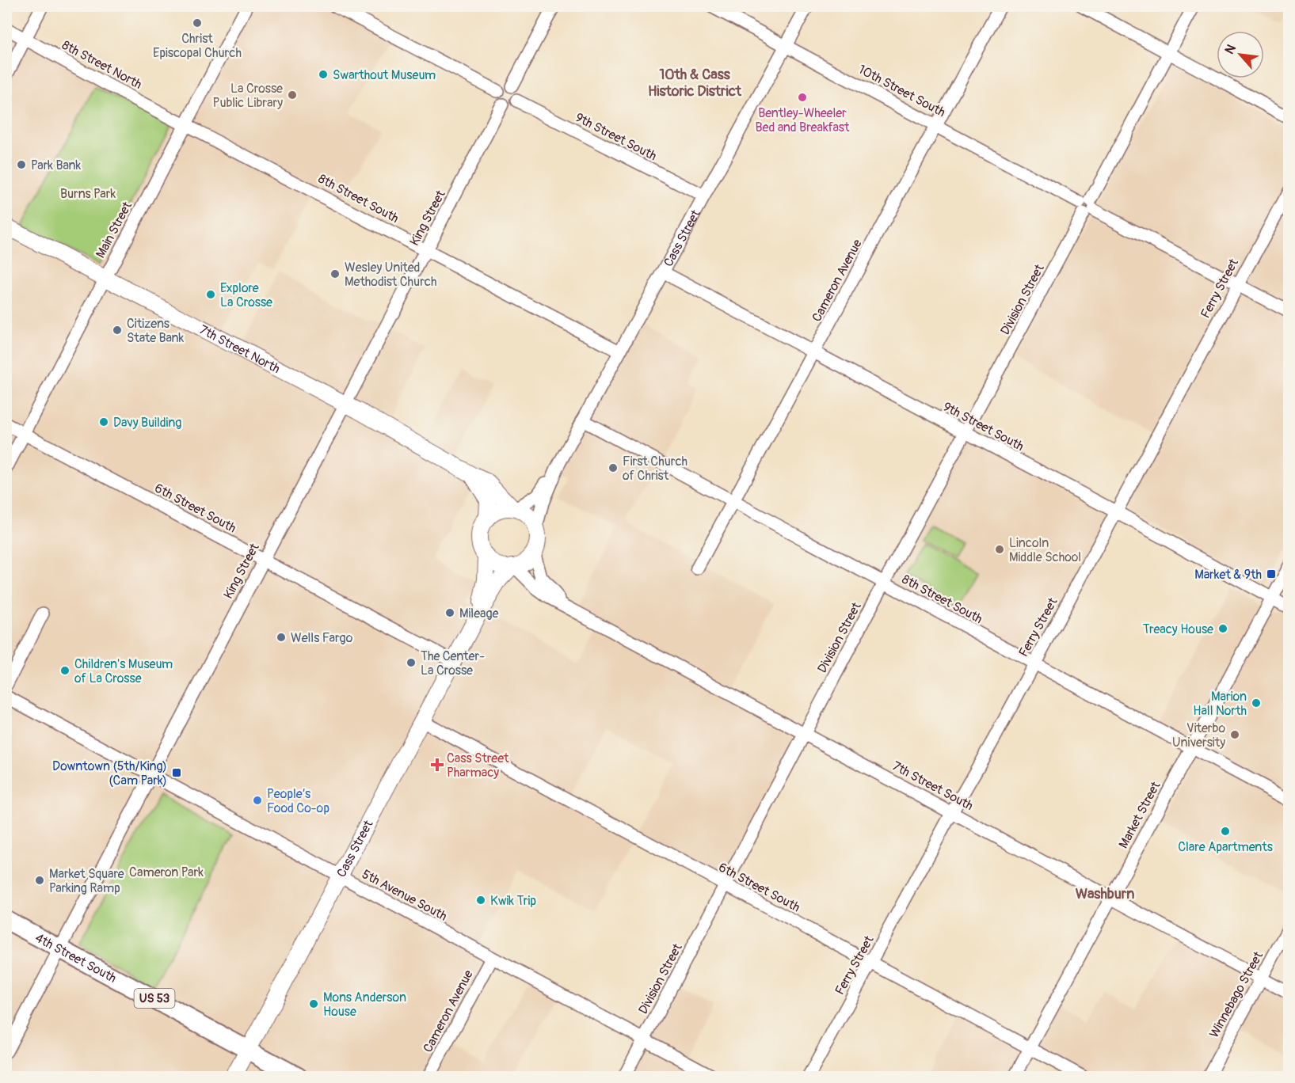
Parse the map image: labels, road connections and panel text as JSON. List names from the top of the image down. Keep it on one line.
{"streets":{"highway":["4th Street South","US 53"],"main road":["Cass Street","7th Street North"],"street":["8th Street North","10th Street South","9th Street South","8th Street South","King Street","Main Street","Cameron Avenue","Ferry Street","Division Street","6th Street South","7th Street South","Market Street","5th Avenue South","Winnebago Street"]},"crossings":[["8th Street North","8th Street South"],["8th Street North","Main Street"],["10th Street South","Cass Street"],["10th Street South","Cameron Avenue"],["10th Street South","Ferry Street"],["10th Street South","Division Street"],["9th Street South","King Street"],["9th Street South","Cass Street"],["9th Street South","Cameron Avenue"],["9th Street South","Ferry Street"],["9th Street South","Division Street"],["9th Street South","Market Street"],["8th Street South","King Street"],["8th Street South","Main Street"],["8th Street South","Cass Street"],["8th Street South","Cameron Avenue"],["8th Street South","Ferry Street"],["8th Street South","Division Street"],["8th Street South","Market Street"],["King Street","7th Street North"],["King Street","6th Street South"],["King Street","5th Avenue South"],["King Street","4th Street South"],["Main Street","7th Street North"],["Main Street","6th Street South"],["Cass Street","7th Street North"],["Cass Street","6th Street South"],["Cass Street","7th Street South"],["Cass Street","5th Avenue South"],["Cass Street","4th Street South"],["Cameron Avenue","5th Avenue South"],["Ferry Street","6th Street South"],["Ferry Street","7th Street South"],["Division Street","6th Street South"],["Division Street","7th Street South"],["Division Street","5th Avenue South"],["7th Street North","7th Street South"],["6th Street South","Market Street"],["7th Street South","Market Street"],["7th Street South","Winnebago Street"]],"districts":["10th & Cass Historic District","Washburn"],"parks":["Burns Park","Cameron Park"],"places":{"other":["Christ Episcopal Church","Swarthout Museum","La Crosse Public Library","Bentley-Wheeler Bed and Breakfast","Park Bank","Wesley United Methodist Church","Explore La Crosse","Citizens State Bank","Davy Building","First Church of Christ","Lincoln Middle School","Mileage","Treacy House","Wells Fargo","The Center- La Crosse","Children's Museum of La Crosse","Marion Hall North","Viterbo University","People’s Food Co-op","Clare Apartments","Market Square Parking Ramp","Kwik Trip","Mons Anderson House"],"transit":["Market & 9th","Downtown (5th/King) (Cam Park)"],"health":["Cass Street Pharmacy"]},"north":"top left"}
